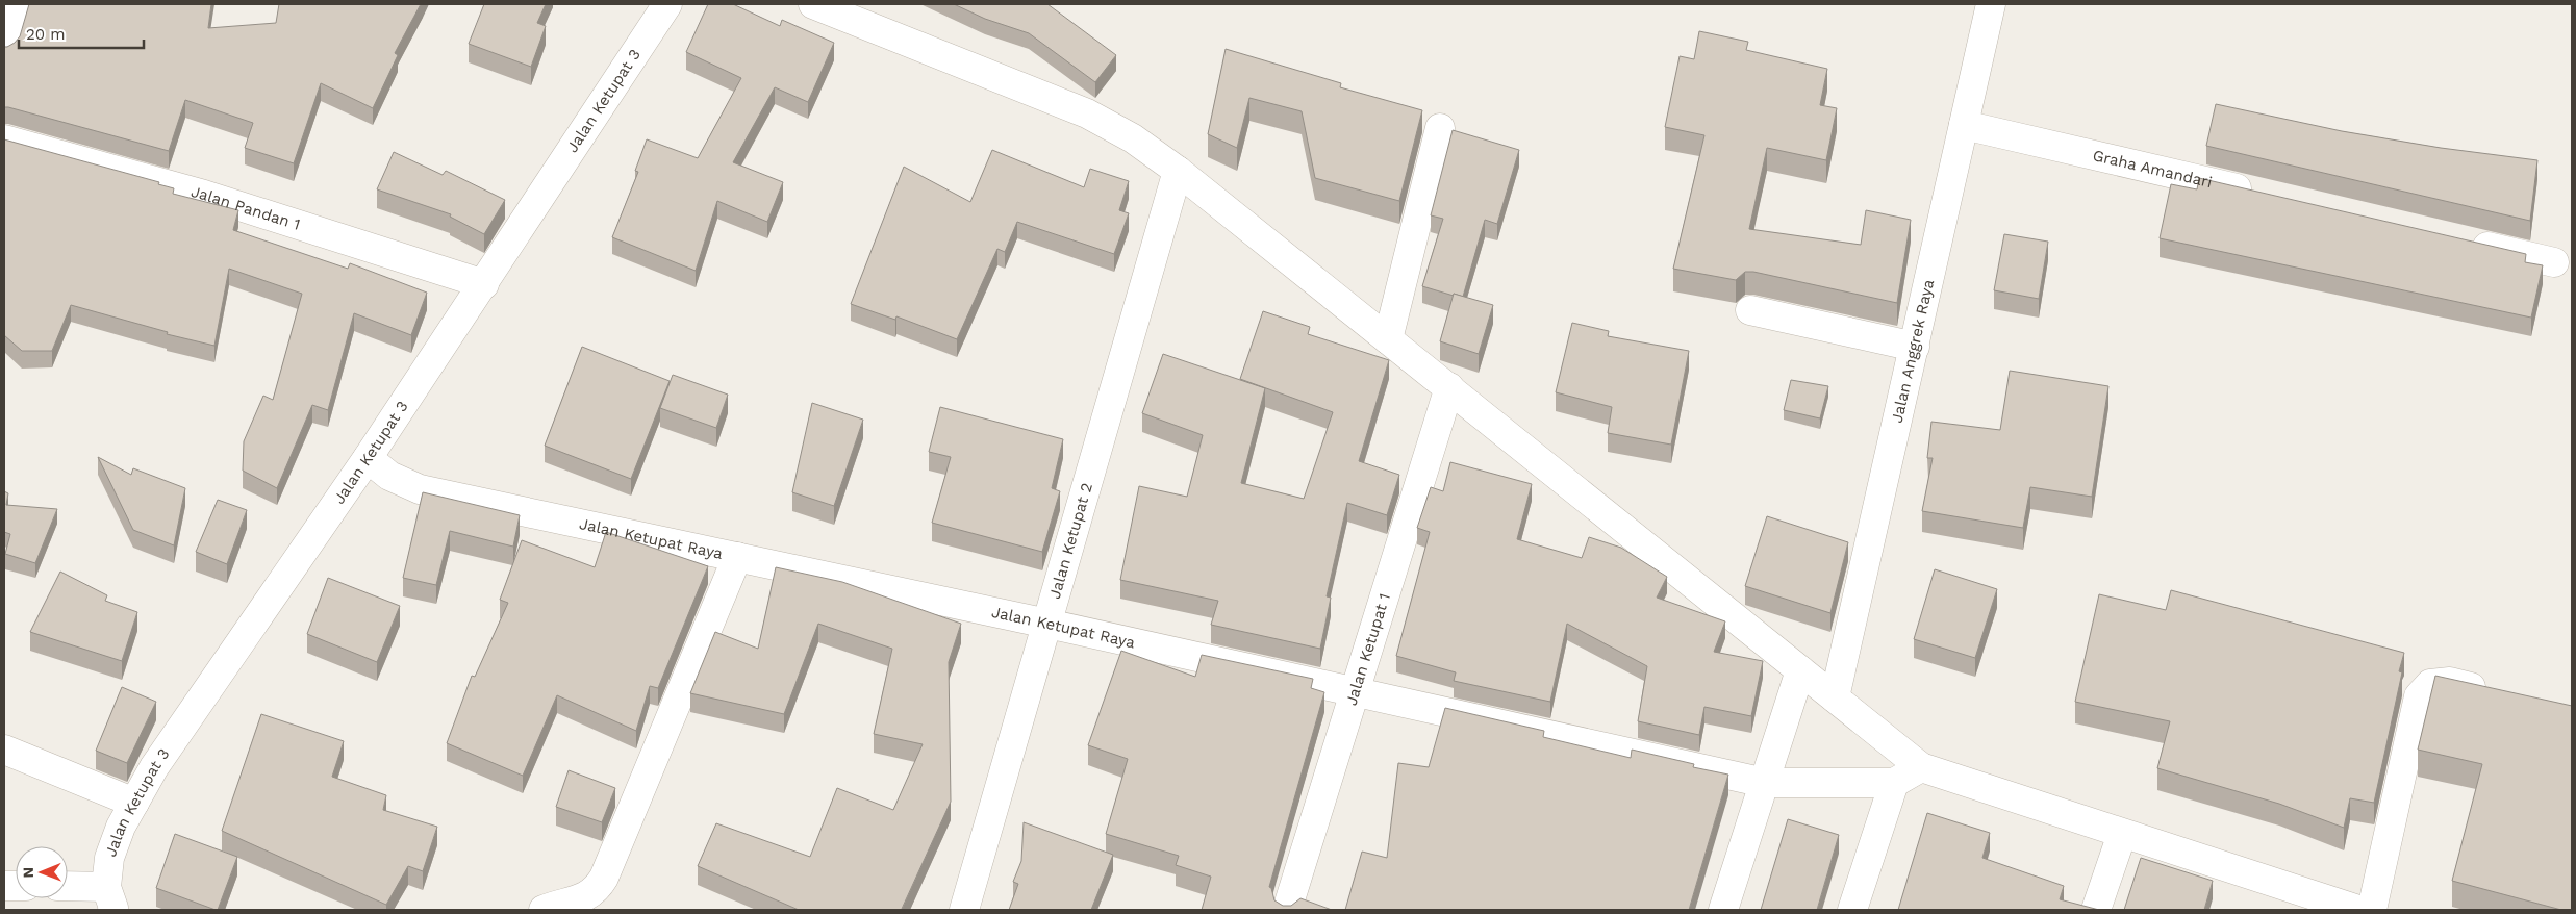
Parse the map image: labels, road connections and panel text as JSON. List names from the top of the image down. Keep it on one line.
{"streets":{"street":["Jalan Ketupat 3","Graha Amandari","Jalan Pandan 1","Jalan Anggrek Raya","Jalan Ketupat Raya","Jalan Ketupat 2","Jalan Ketupat 1"]},"crossings":[["Jalan Ketupat 3","Jalan Pandan 1"],["Jalan Ketupat 3","Jalan Ketupat Raya"],["Graha Amandari","Jalan Anggrek Raya"],["Jalan Ketupat Raya","Jalan Ketupat 2"],["Jalan Ketupat Raya","Jalan Ketupat 1"]],"scale_bar":"20 m","north":"left"}
